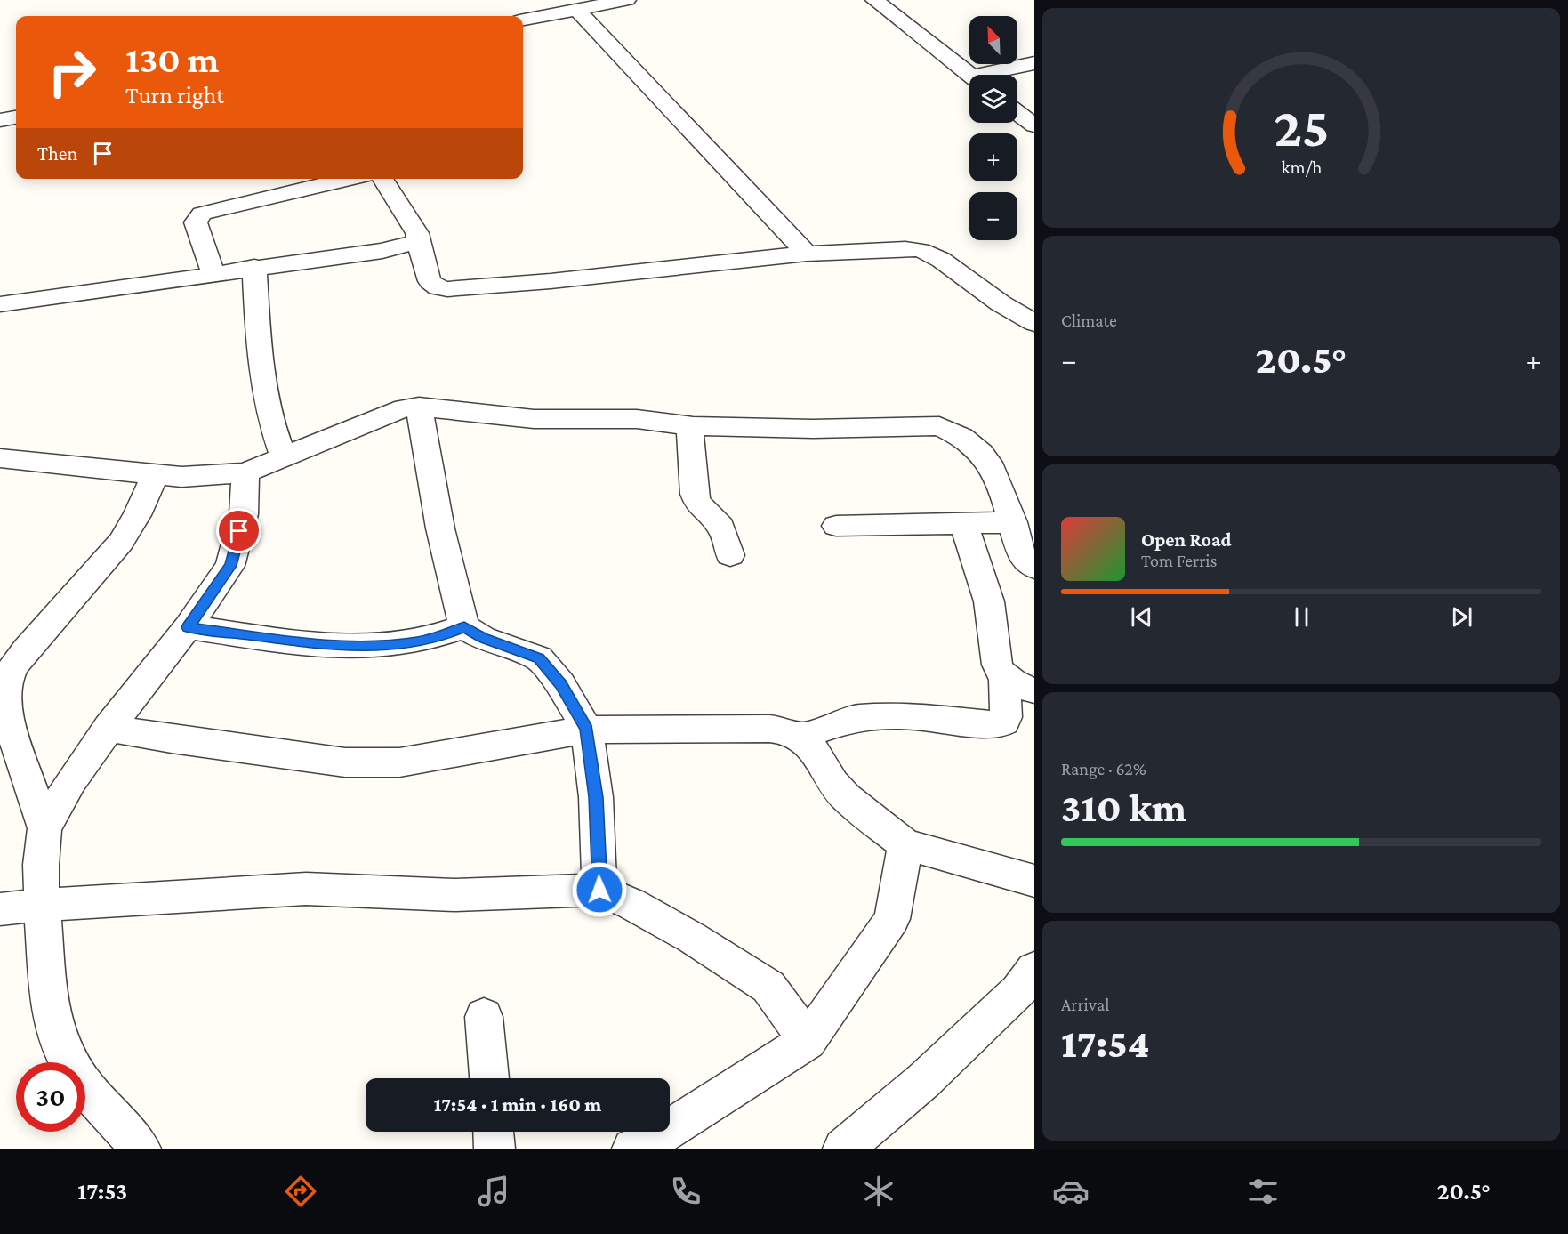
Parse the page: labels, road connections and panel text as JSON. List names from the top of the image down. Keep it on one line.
{"north":"top left","page":{"map_buttons":["+","−"],"turn":["130 m","Turn right"],"then":"Then","tile":["Climate",["Range · 62%","310 km"],["Arrival","17:54"]],"heat":["−","20.5°","+"],"song":["Open Road","Tom Ferris"],"limit":"30","trip":"17:54 · 1 min · 160 m","tabs":["17:53","20.5°"],"gauge":["25","km/h"]}}
